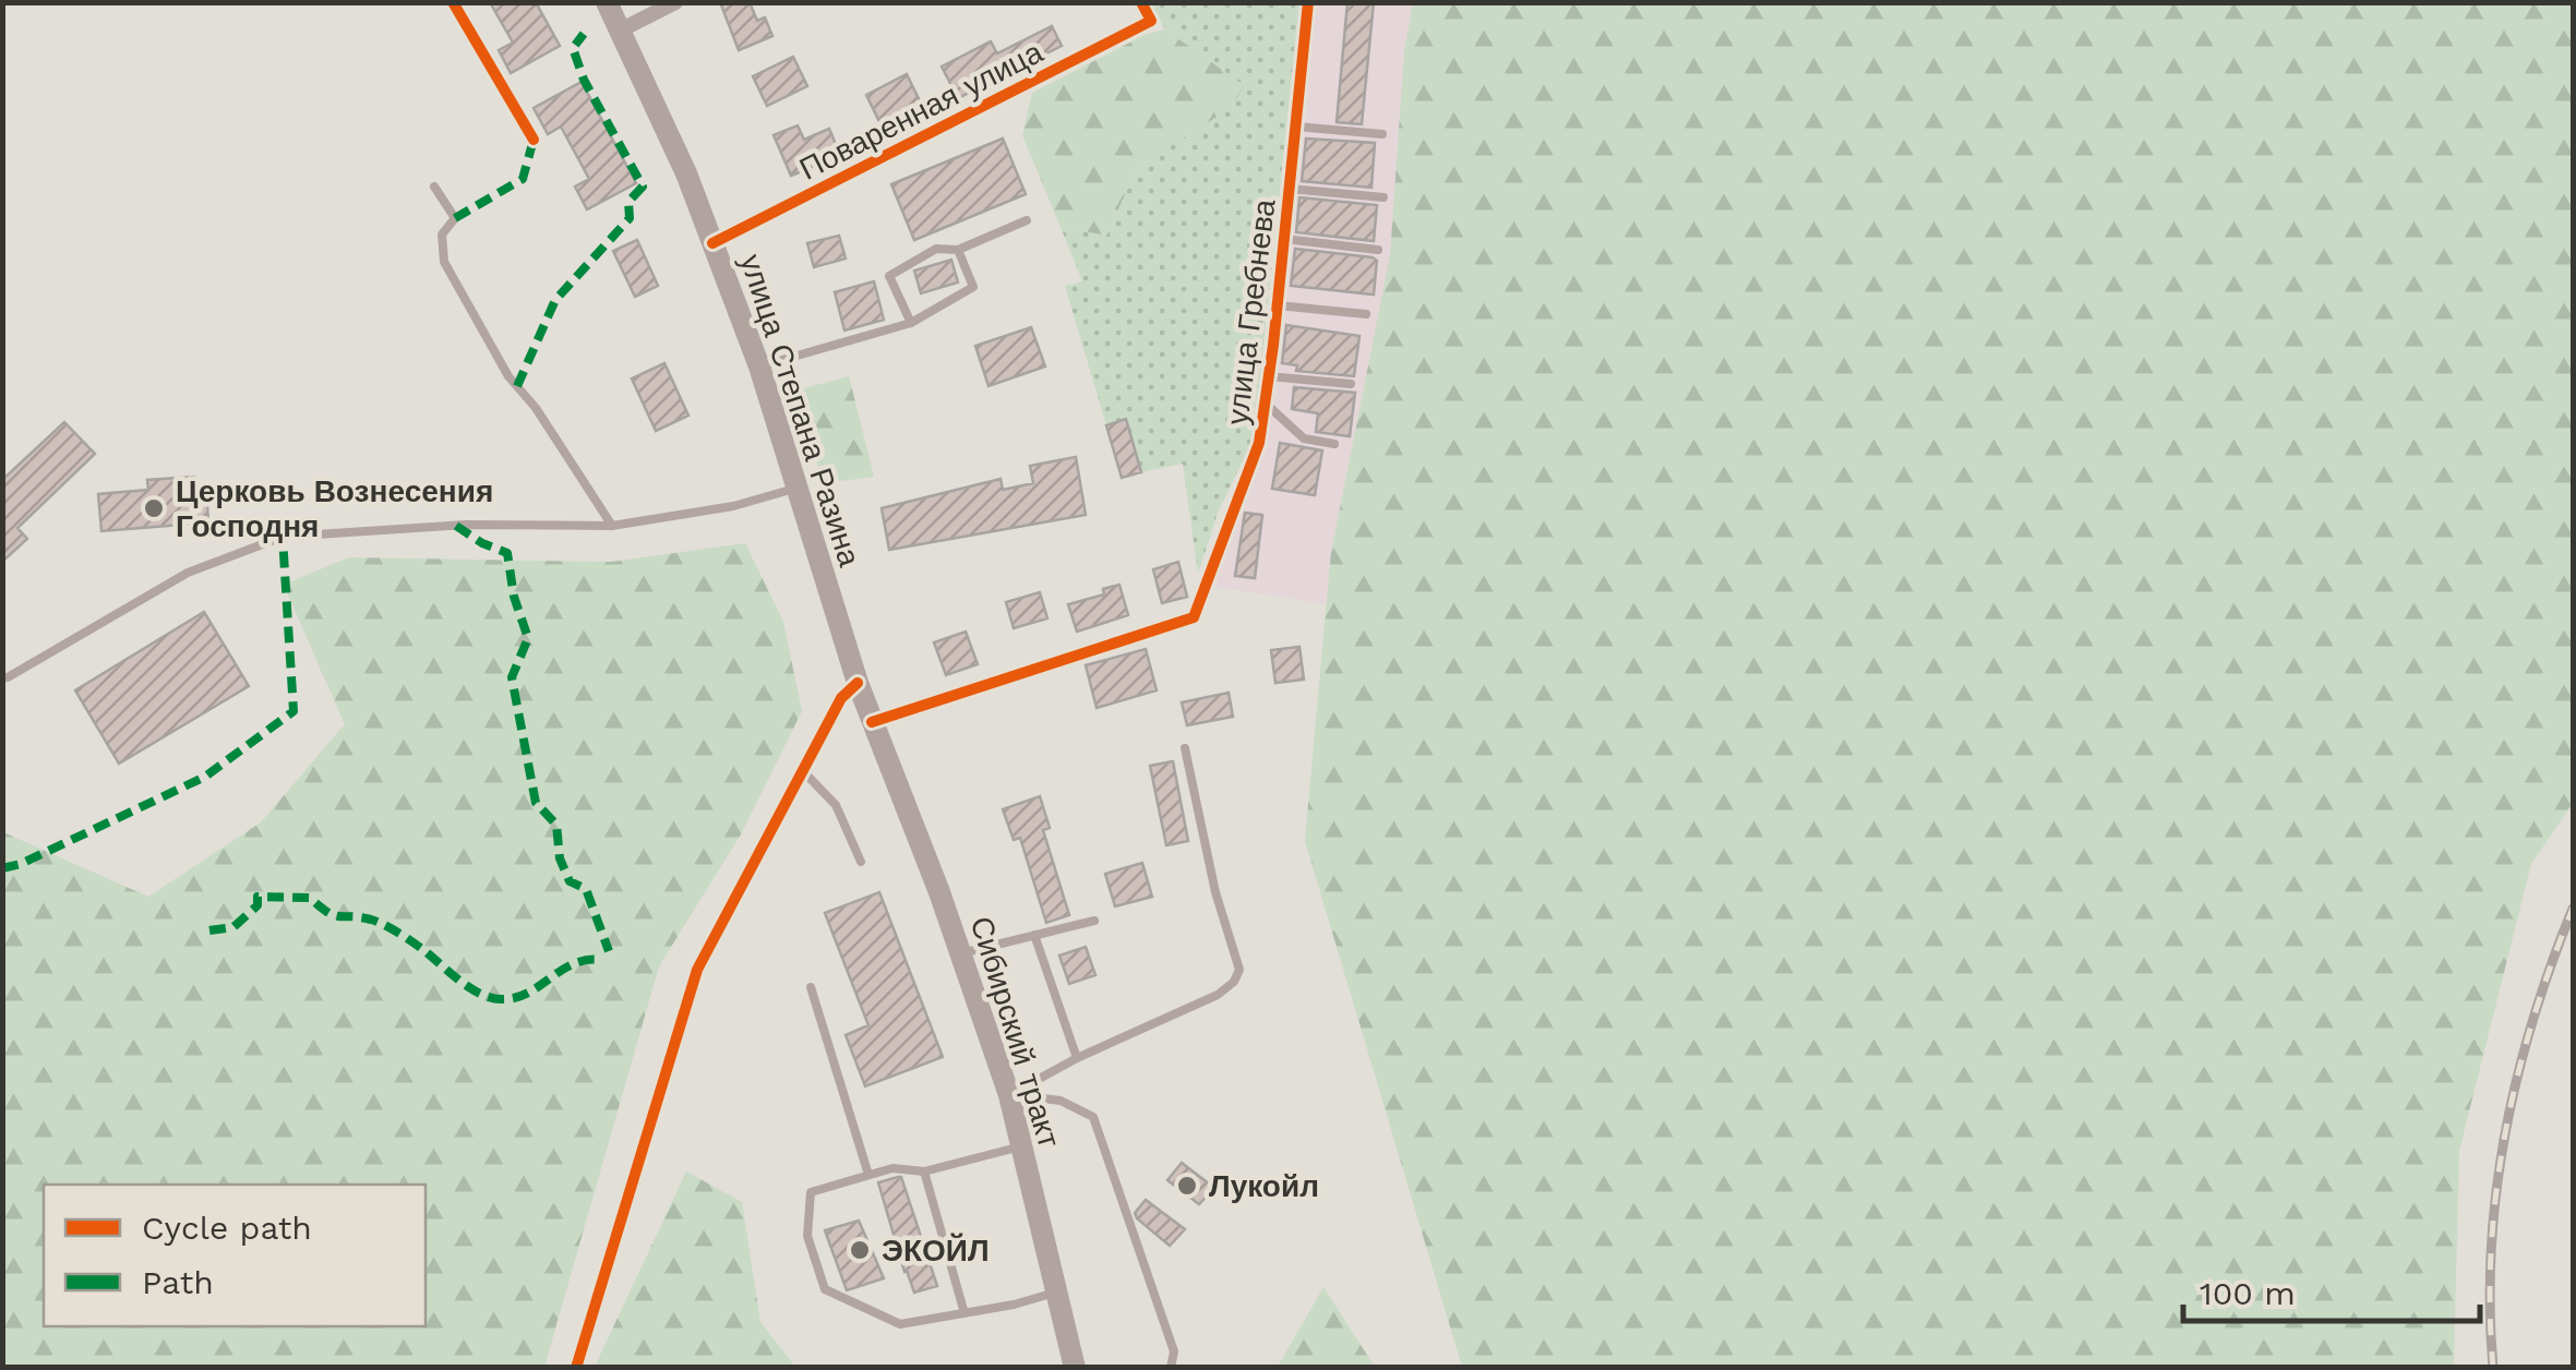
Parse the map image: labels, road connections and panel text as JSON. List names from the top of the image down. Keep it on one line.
{"streets":{"main road":["улица Степана Разина","Сибирский тракт"],"street":["Поваренная улица","улица Гребнева"]},"crossings":[["Поваренная улица","улица Степана Разина"],["улица Гребнева","улица Степана Разина"],["улица Гребнева","Сибирский тракт"],["улица Степана Разина","Сибирский тракт"]],"places":["Церковь Вознесения Господня","Лукойл","ЭКОЙЛ"],"legend":["Cycle path","Path"],"scale_bar":"100 m"}
